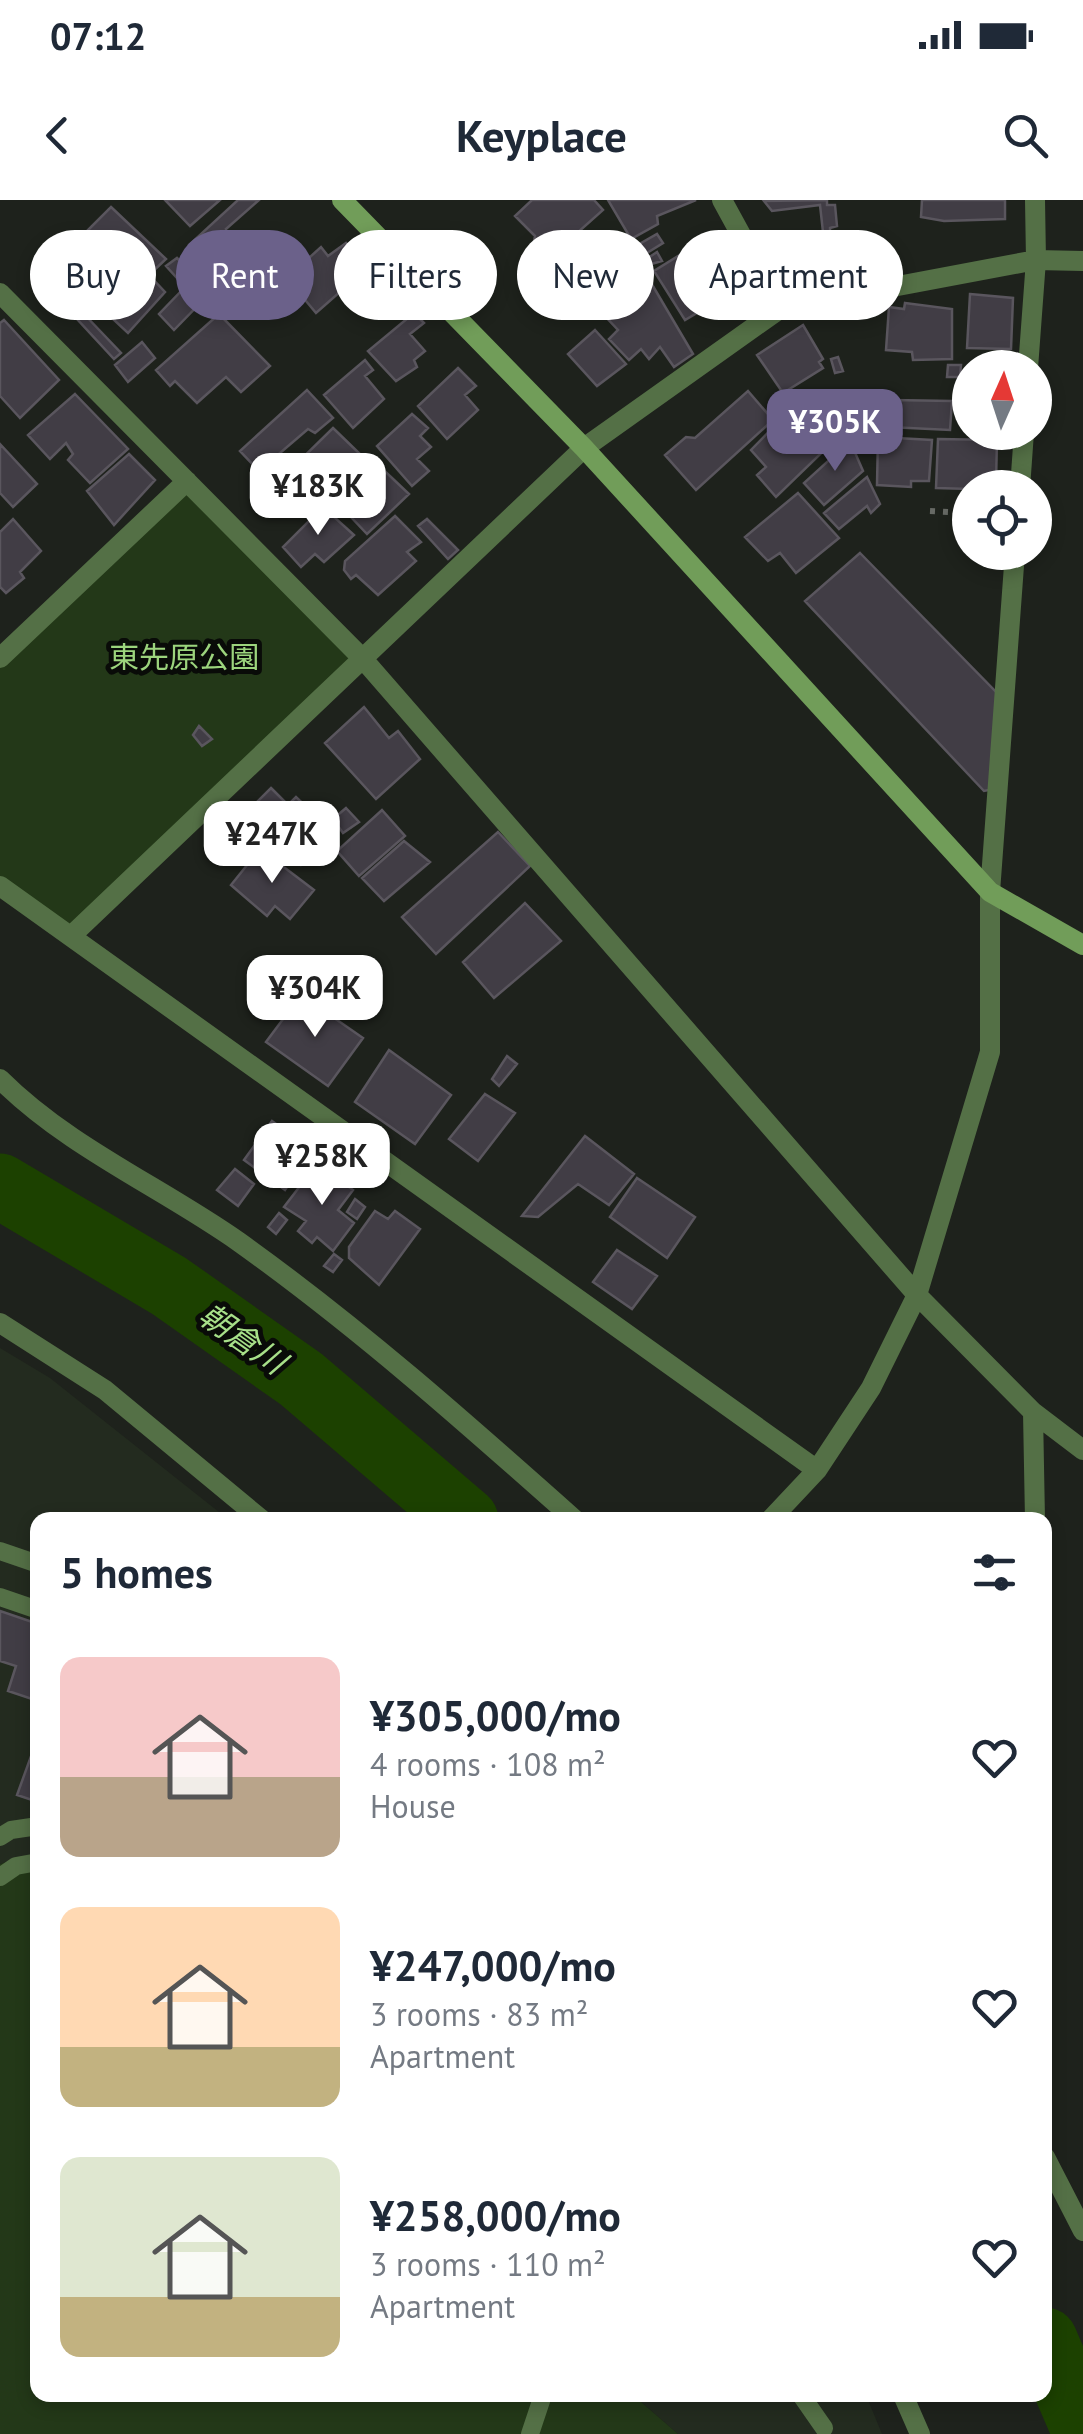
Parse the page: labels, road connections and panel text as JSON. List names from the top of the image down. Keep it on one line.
{"water":["朝倉川"],"parks":["東先原公園"],"north":"top","page":{"status":"07:12","header":"Keyplace","chip":["Buy","Rent","Filters","New","Apartment"],"price":["¥305K","¥183K","¥247K","¥304K","¥258K"],"heading":"5 homes","list":[{"name":"¥305,000/mo","note":"4 rooms · 108 m² · House"},{"name":"¥247,000/mo","note":"3 rooms · 83 m² · Apartment"},{"name":"¥258,000/mo","note":"3 rooms · 110 m² · Apartment"}]}}
